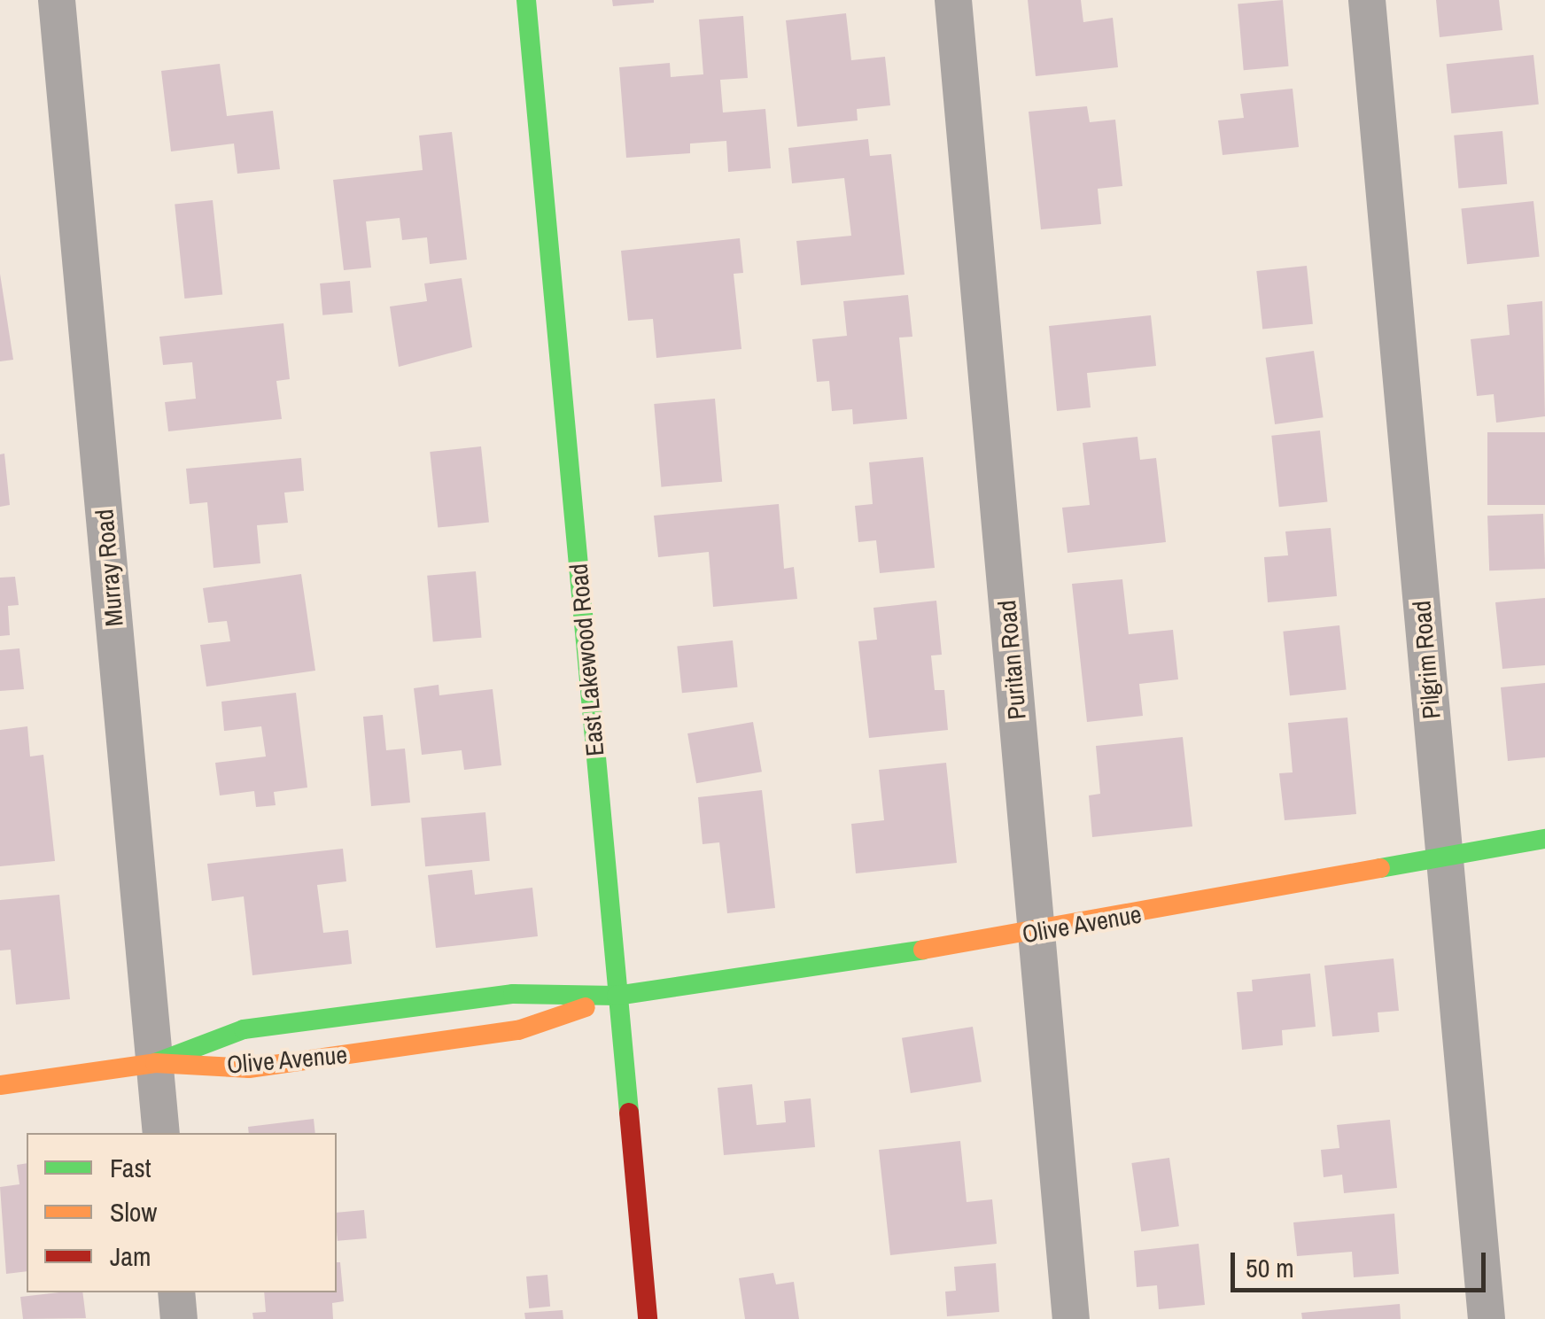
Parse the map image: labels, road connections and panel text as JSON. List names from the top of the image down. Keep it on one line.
{"streets":{"street":["Murray Road","East Lakewood Road","Puritan Road","Pilgrim Road","Olive Avenue"]},"crossings":[["Murray Road","Olive Avenue"],["East Lakewood Road","Olive Avenue"],["Puritan Road","Olive Avenue"],["Pilgrim Road","Olive Avenue"]],"legend":["Fast","Slow","Jam"],"scale_bar":"50 m"}
